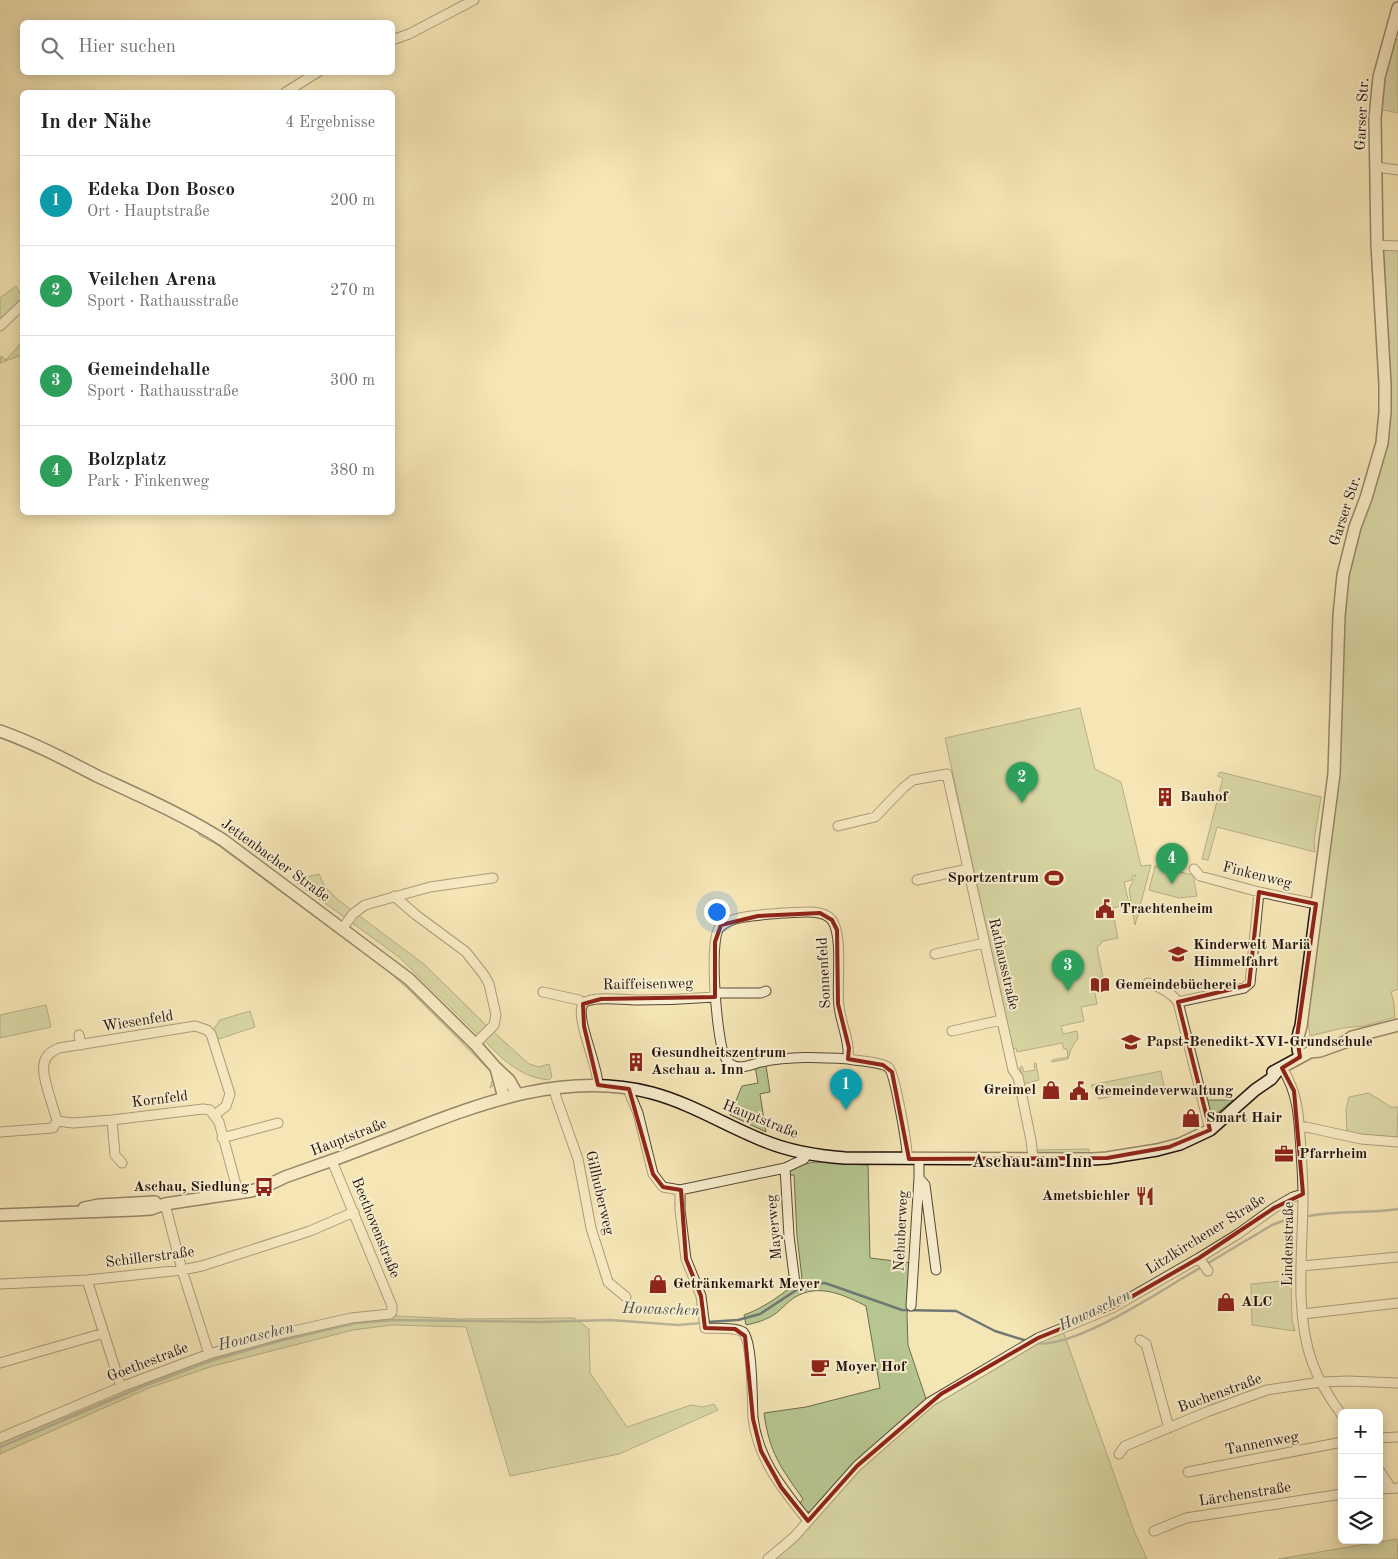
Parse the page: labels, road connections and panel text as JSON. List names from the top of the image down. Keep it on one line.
{"streets":{"main road":["Garser Str.","Jettenbacher Straße","Hauptstraße"],"street":["Finkenweg","Rathausstraße","Sonnenfeld","Raiffeisenweg","Wiesenfeld","Kornfeld","Gillhuberweg","Mayerweg","Beethovenstraße","Nehuberweg","Litzlkirchener Straße","Lindenstraße","Schillerstraße","Goethestraße","Buchenstraße","Tannenweg","Lärchenstraße"]},"crossings":[["Garser Str.","Finkenweg"],["Garser Str.","Hauptstraße"],["Jettenbacher Straße","Hauptstraße"],["Rathausstraße","Hauptstraße"],["Sonnenfeld","Raiffeisenweg"],["Sonnenfeld","Hauptstraße"],["Sonnenfeld","Nehuberweg"],["Raiffeisenweg","Hauptstraße"],["Wiesenfeld","Kornfeld"],["Hauptstraße","Gillhuberweg"],["Hauptstraße","Beethovenstraße"],["Hauptstraße","Nehuberweg"],["Hauptstraße","Lindenstraße"],["Beethovenstraße","Schillerstraße"],["Beethovenstraße","Goethestraße"],["Litzlkirchener Straße","Lindenstraße"],["Lindenstraße","Buchenstraße"]],"districts":["Aschau am Inn"],"water":["Howaschen"],"places":{"building":["Bauhof","Gesundheitszentrum Aschau a. Inn"],"sports":["Sportzentrum"],"public building":["Trachtenheim","Gemeindeverwaltung"],"school or university":["Kinderwelt Mariä Himmelfahrt","Papst-Benedikt-XVI-Grundschule"],"library":["Gemeindebücherei"],"shop":["Greimel","Smart Hair","Getränkemarkt Meyer","ALC"],"office":["Pfarrheim"],"bus stop":["Aschau, Siedlung"],"restaurant":["Ametsbichler"],"cafe":["Moyer Hof"]},"page":{"search":"Hier suchen","heading":["In der Nähe","4 Ergebnisse"],"list":[{"mark":"1","name":"Edeka Don Bosco","note":"Ort · Hauptstraße","value":"200 m"},{"mark":"2","name":"Veilchen Arena","note":"Sport · Rathausstraße","value":"270 m"},{"mark":"3","name":"Gemeindehalle","note":"Sport · Rathausstraße","value":"300 m"},{"mark":"4","name":"Bolzplatz","note":"Park · Finkenweg","value":"380 m"}],"pins":["2","4","3","1"],"map_buttons":["+","−"]}}
